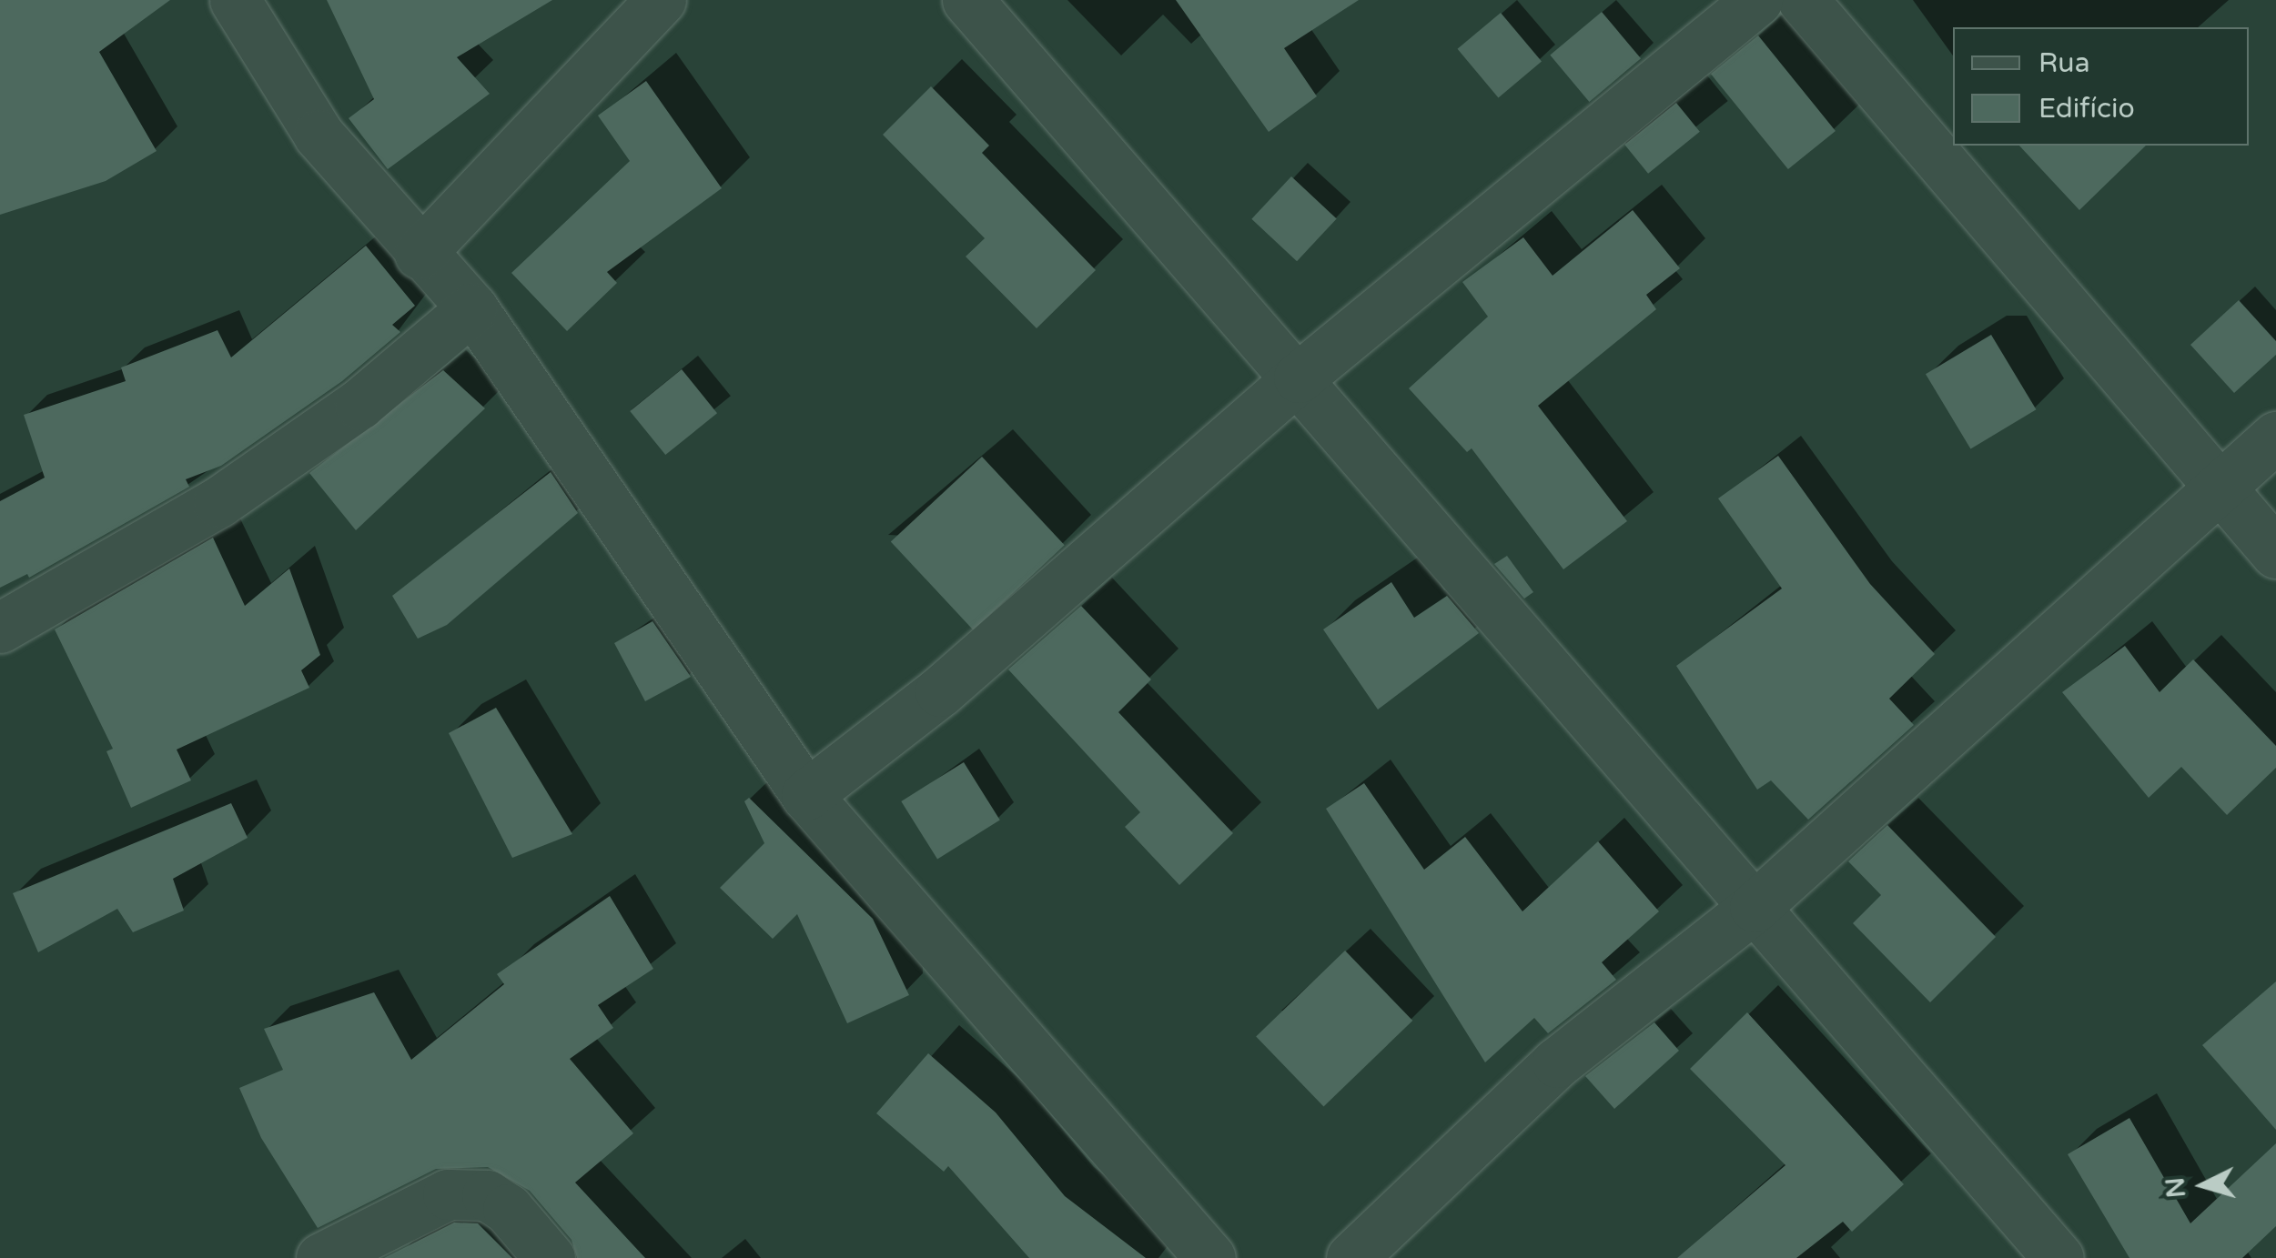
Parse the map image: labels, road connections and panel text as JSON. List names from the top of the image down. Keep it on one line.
{"legend":["Rua","Edifício"],"north":"left"}
